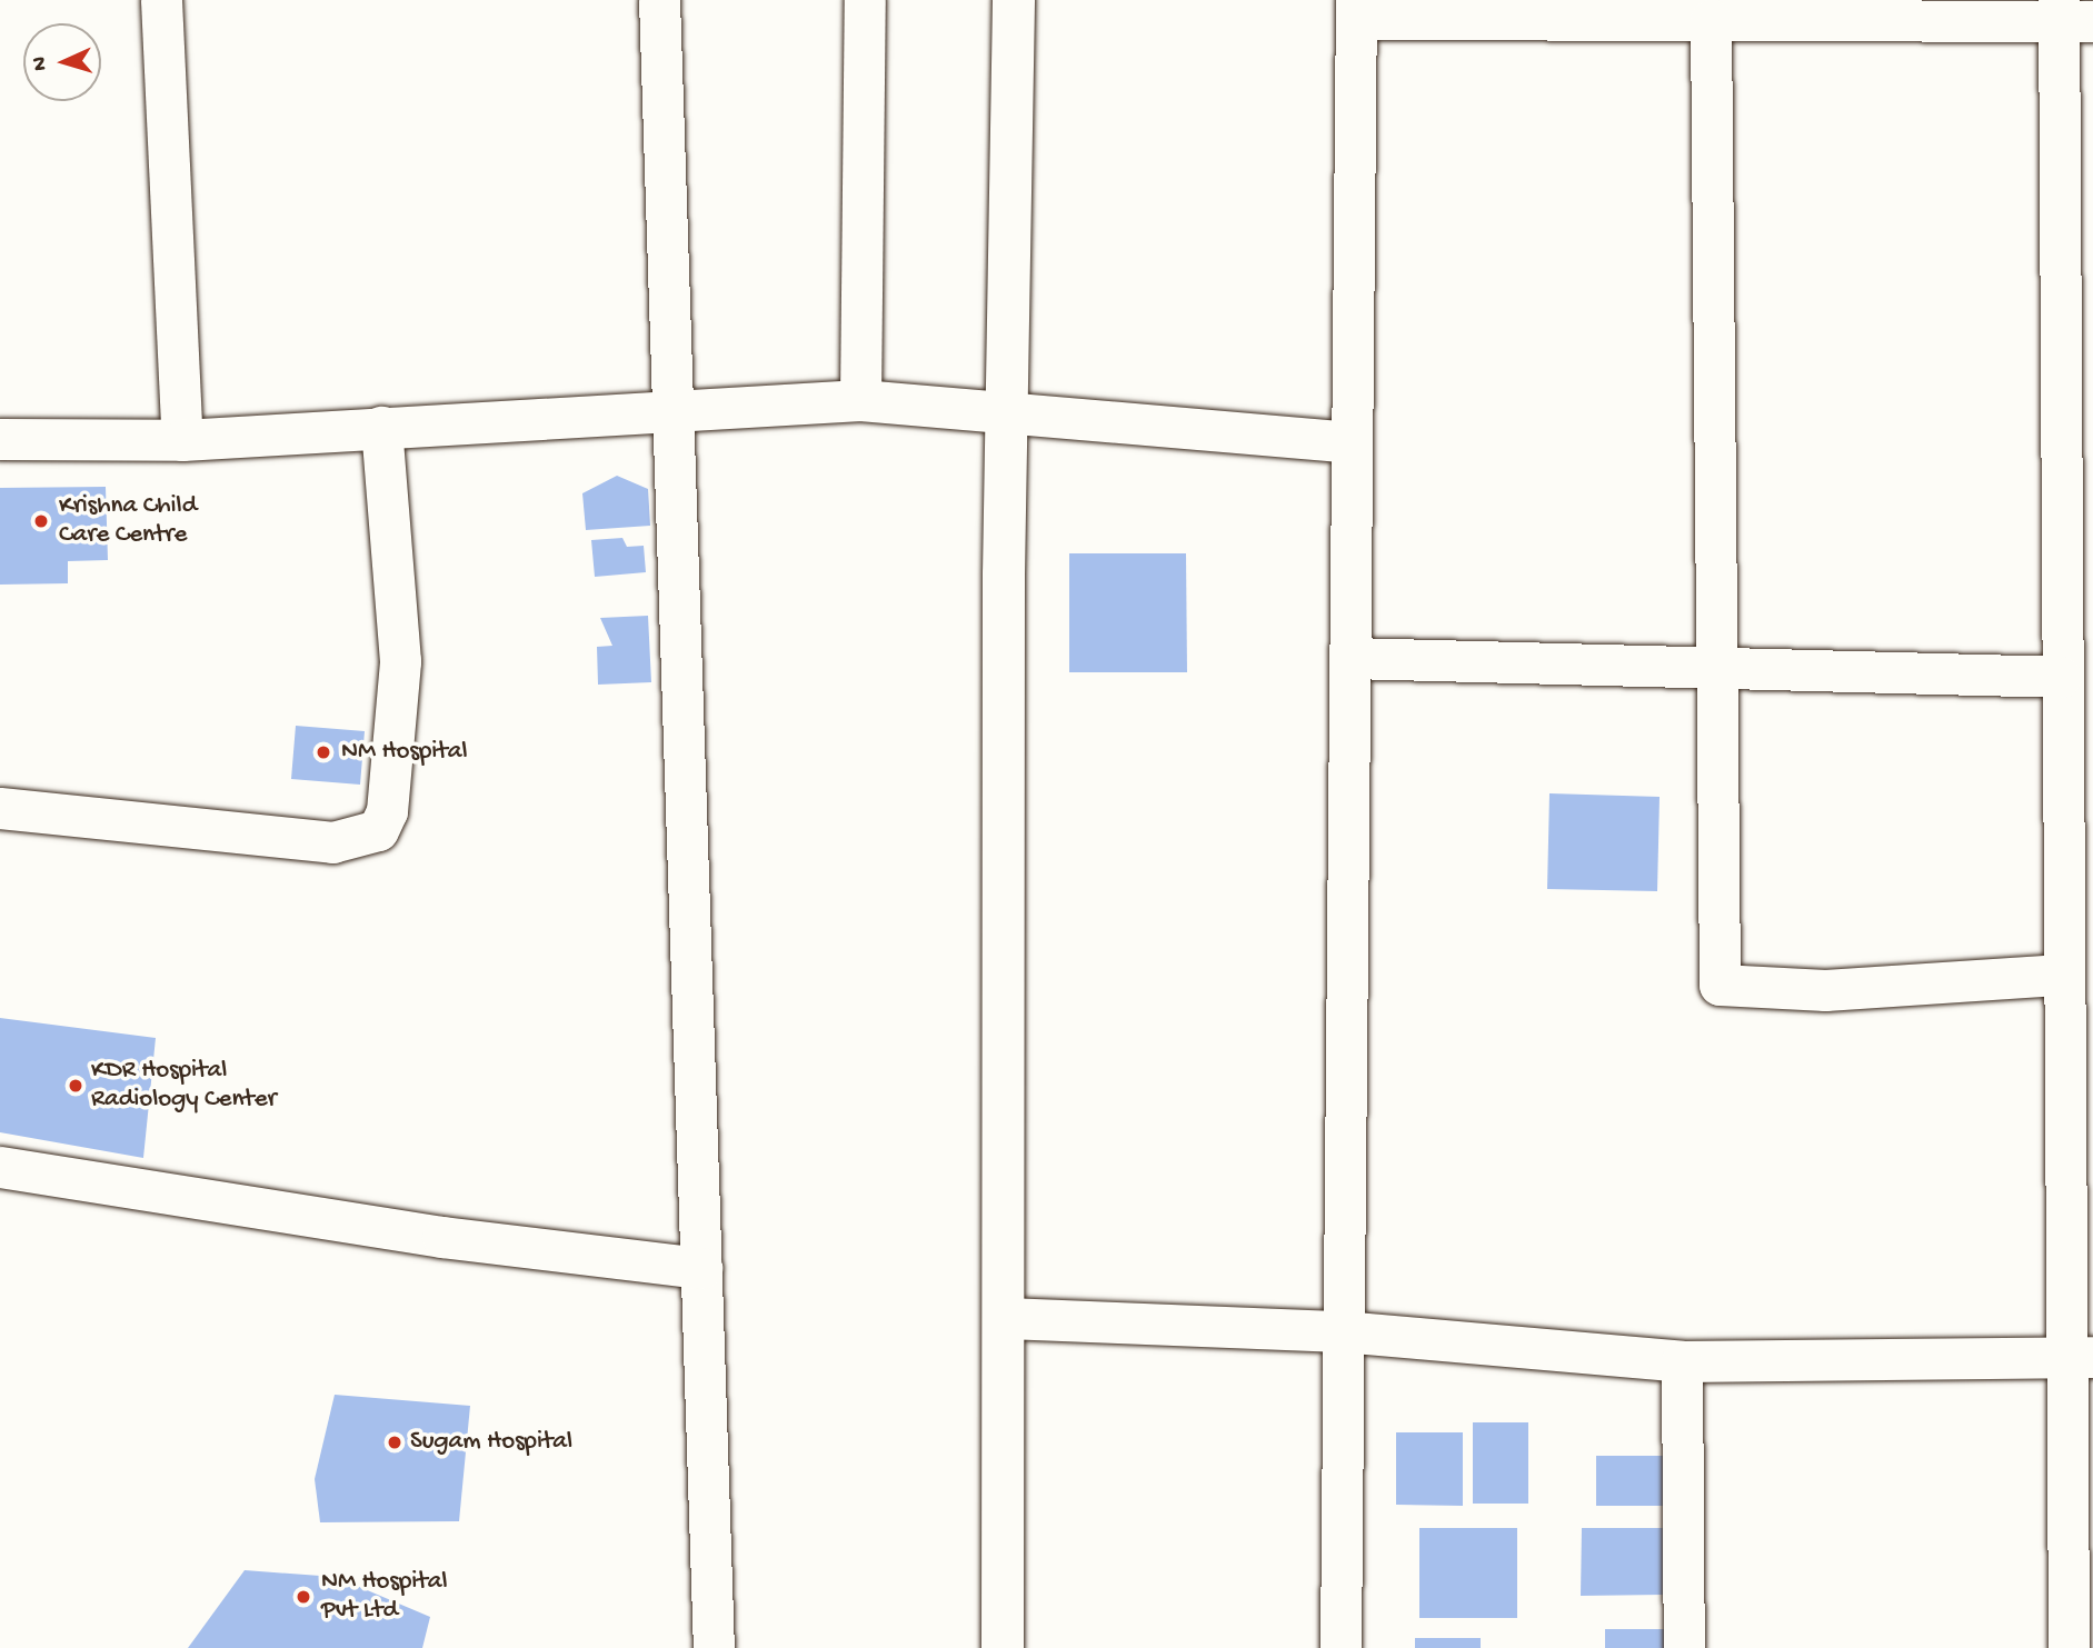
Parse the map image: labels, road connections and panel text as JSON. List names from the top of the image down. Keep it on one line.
{"places":["Krishna Child Care Centre","NM Hospital","KDR Hospital Radiology Center","Sugam Hospital","NM Hospital Pvt Ltd"],"north":"left"}
